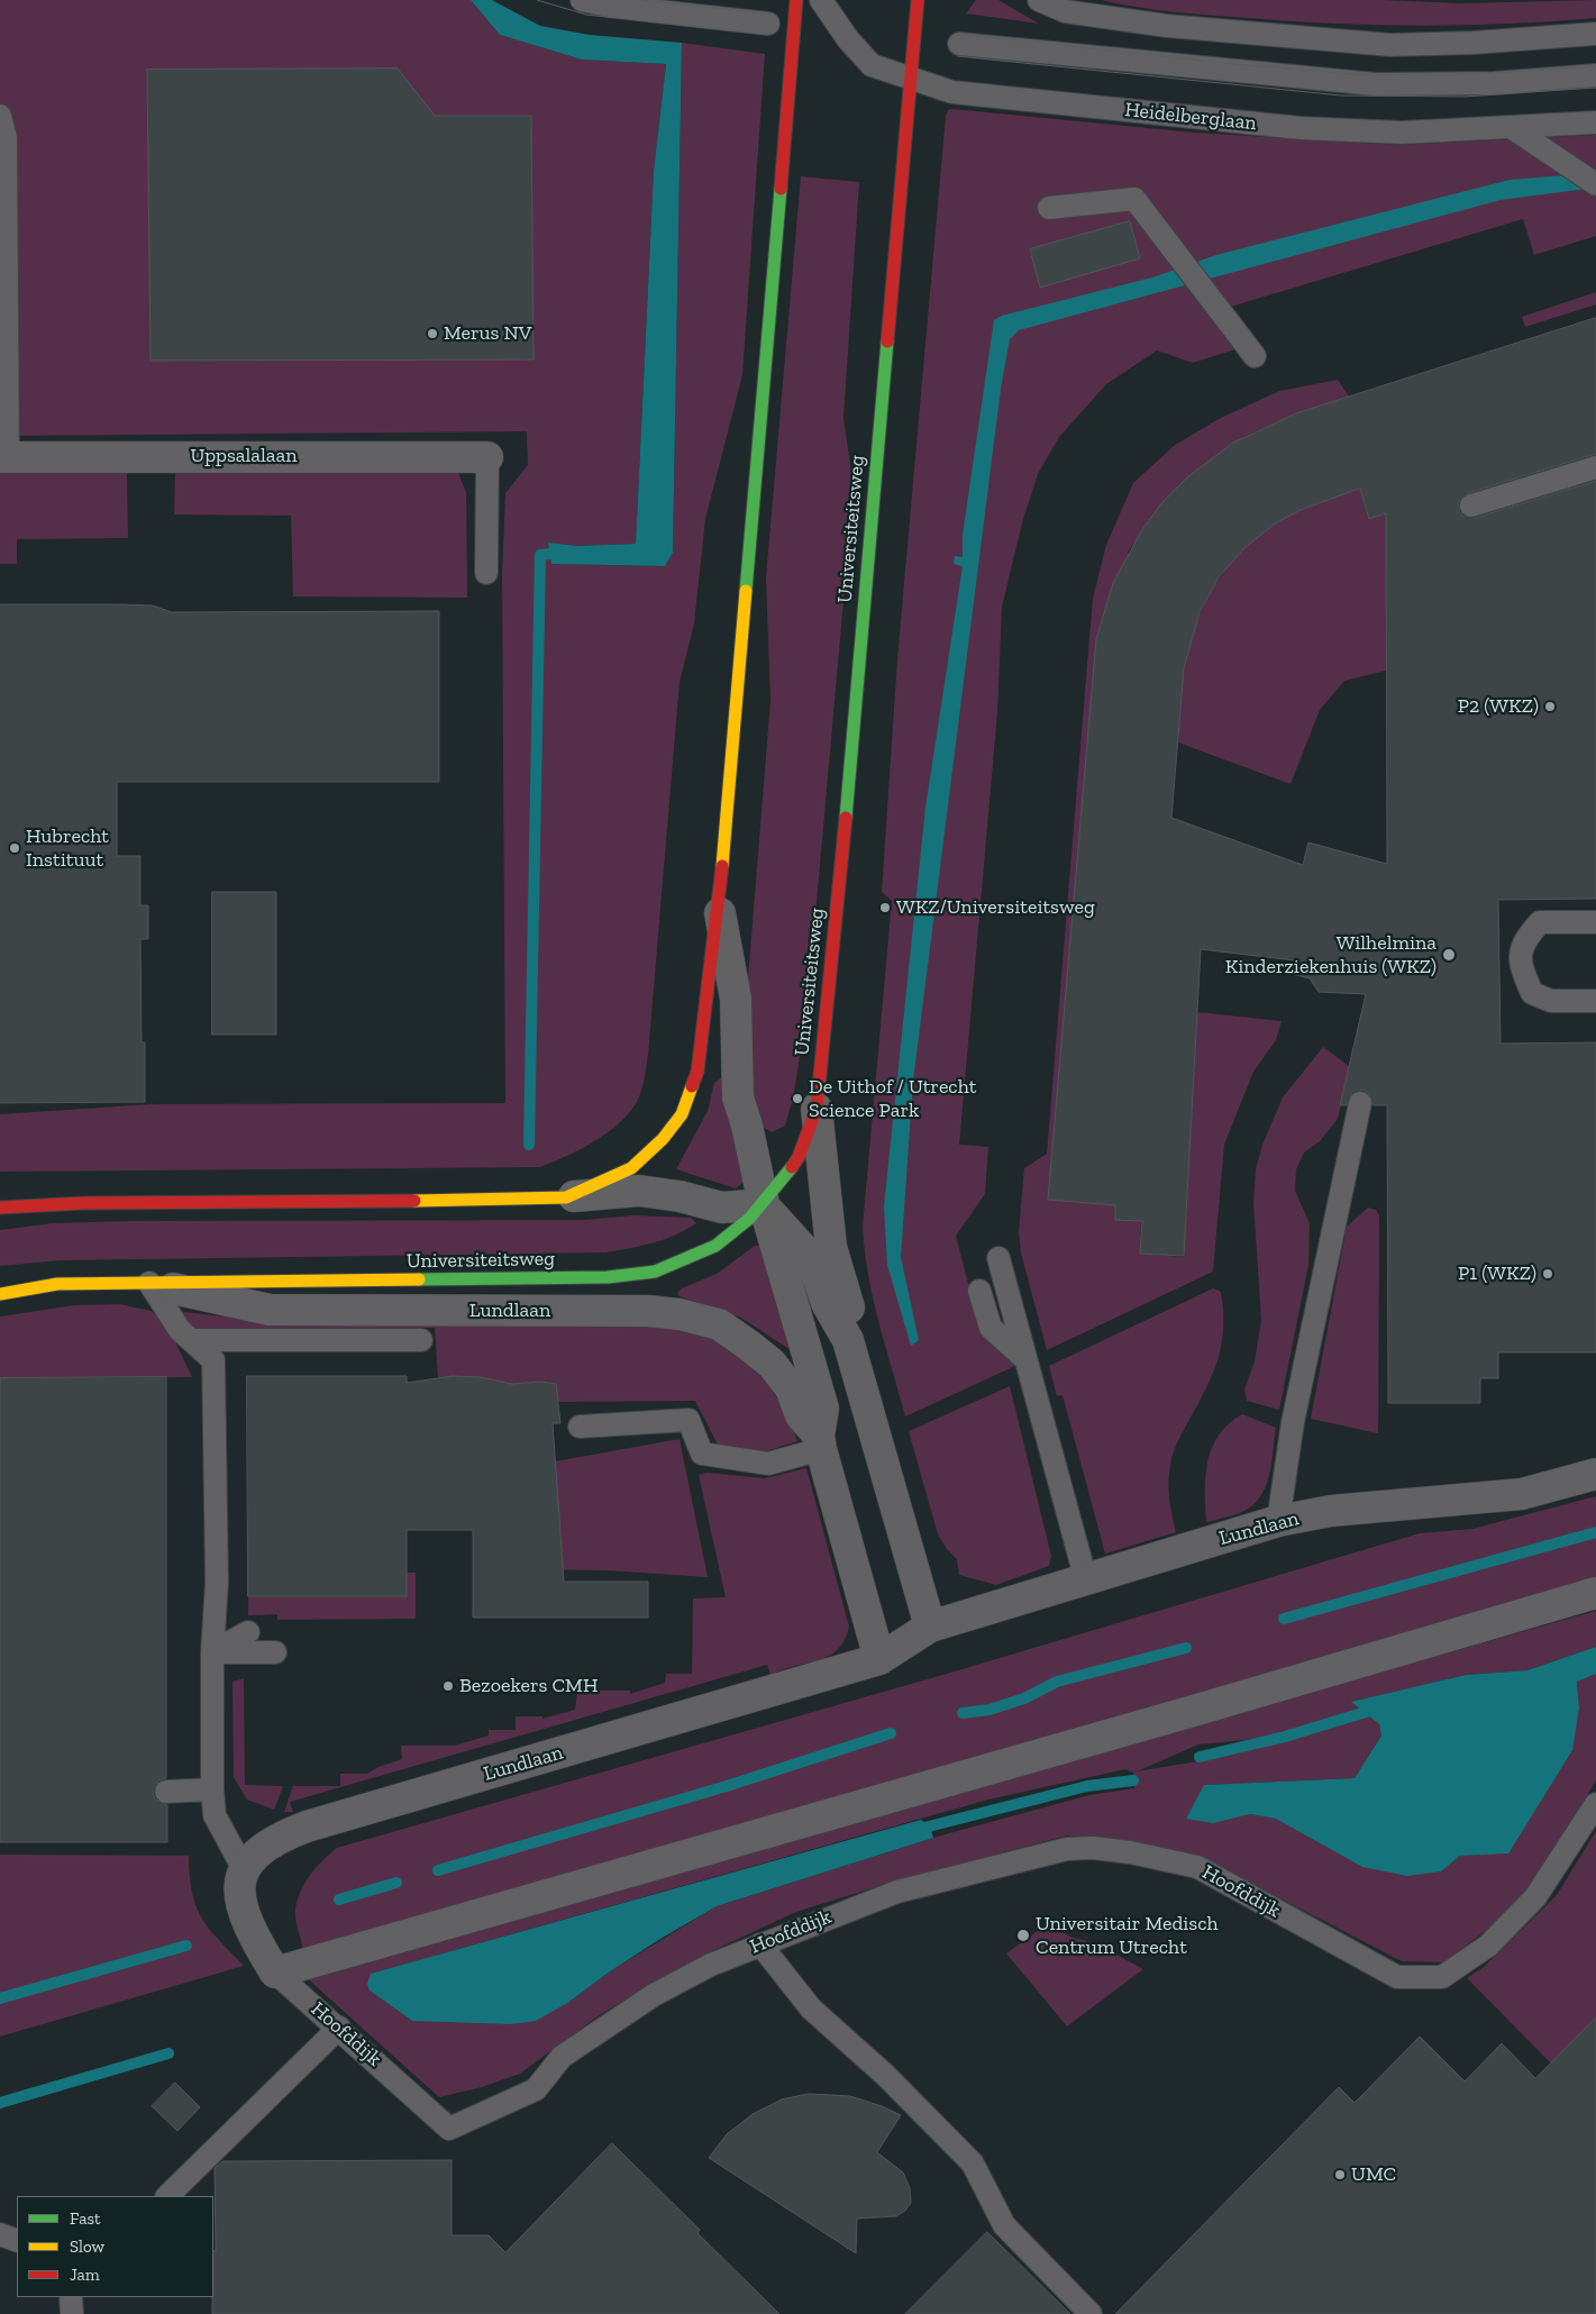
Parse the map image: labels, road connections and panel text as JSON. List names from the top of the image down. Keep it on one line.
{"streets":{"main road":["Universiteitsweg"],"street":["Uppsalalaan","Lundlaan"],"lane":["Heidelberglaan","Hoofddijk"]},"crossings":[["Heidelberglaan","Universiteitsweg"],["Universiteitsweg","Lundlaan"]],"places":["Merus NV","P2 (WKZ)","Hubrecht Instituut","WKZ/Universiteitsweg","Wilhelmina Kinderziekenhuis (WKZ)","De Uithof / Utrecht Science Park","P1 (WKZ)","Bezoekers CMH","Universitair Medisch Centrum Utrecht","UMC"],"legend":["Fast","Slow","Jam"]}
